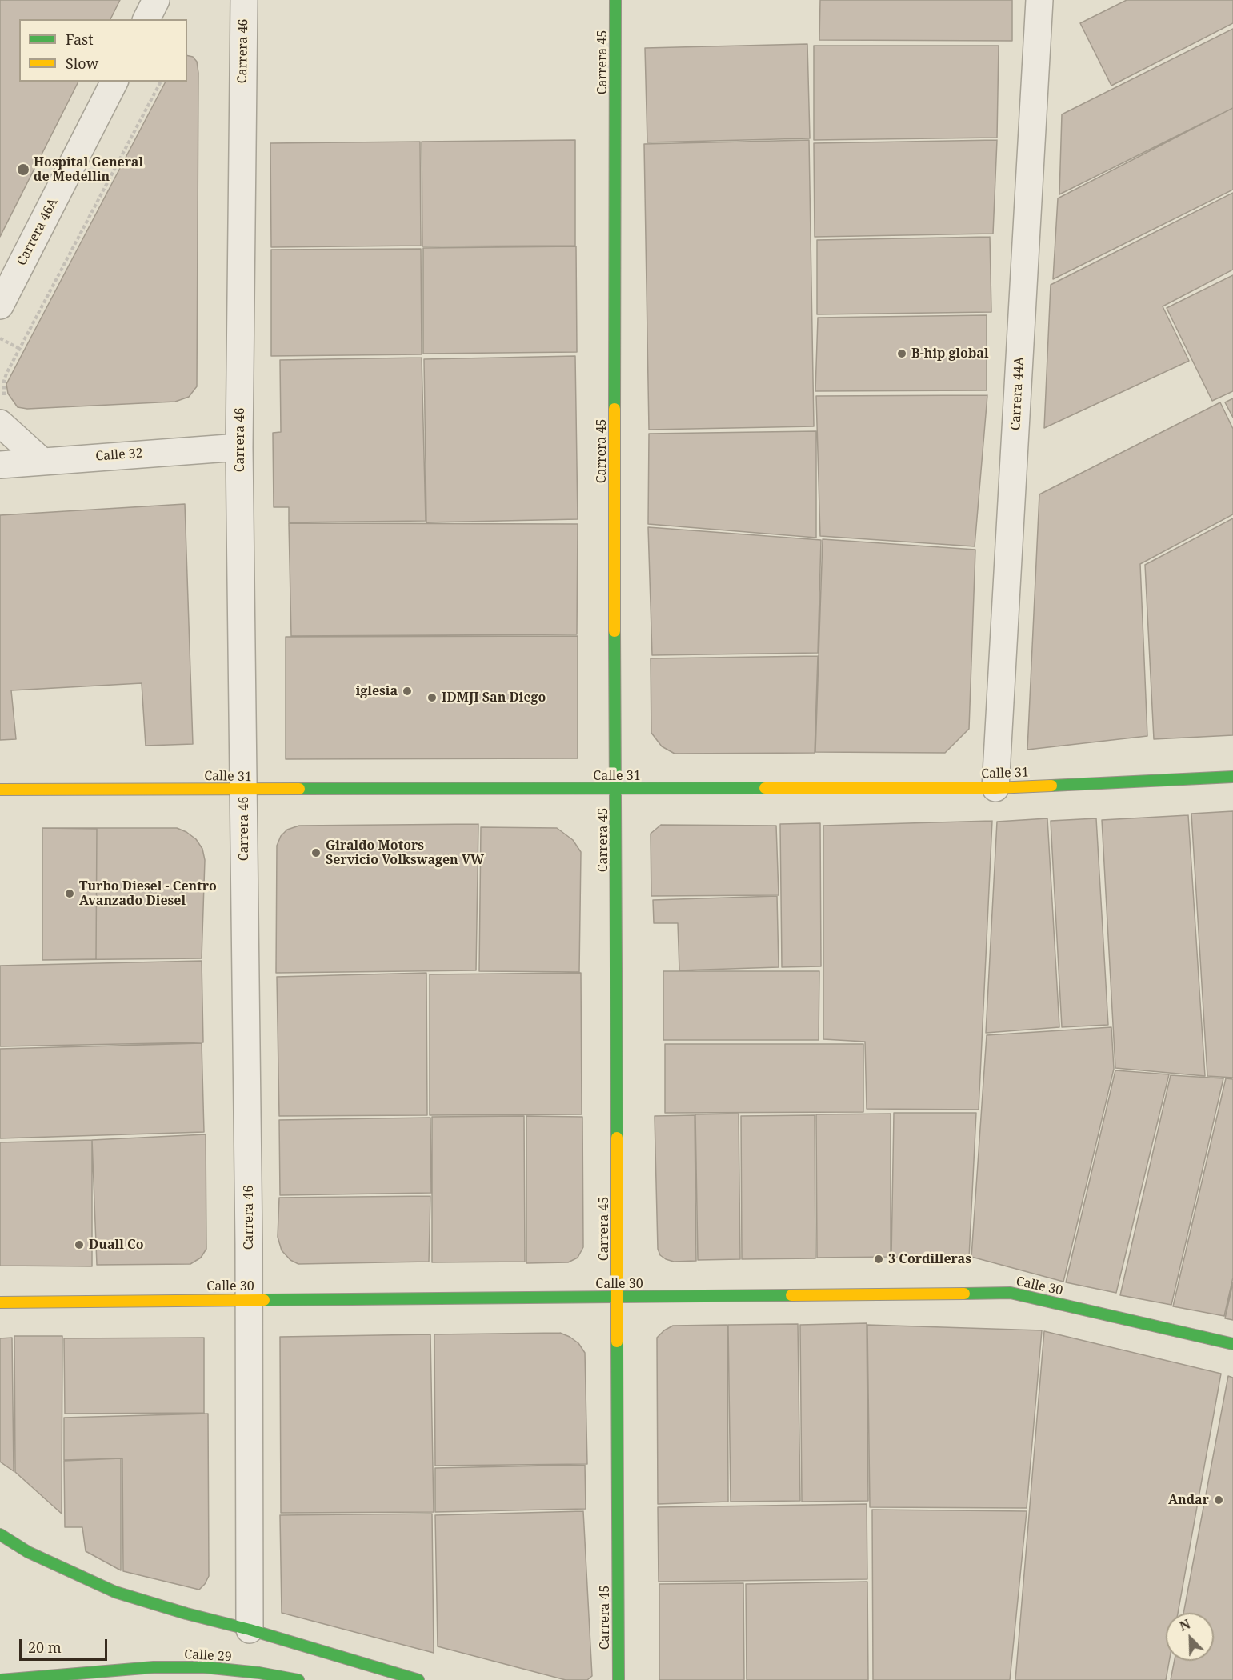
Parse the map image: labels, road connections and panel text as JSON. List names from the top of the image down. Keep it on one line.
{"streets":{"street":["Carrera 46","Carrera 45","Carrera 46A","Carrera 44A","Calle 32","Calle 31","Calle 30","Calle 29"]},"crossings":[["Carrera 46","Calle 32"],["Carrera 46","Calle 31"],["Carrera 46","Calle 30"],["Carrera 45","Calle 31"],["Carrera 45","Calle 30"],["Carrera 44A","Calle 31"]],"places":["Hospital General de Medellin","B-hip global","iglesia","IDMJI San Diego","Giraldo Motors Servicio Volkswagen VW","Turbo Diesel - Centro Avanzado Diesel","Duall Co","3 Cordilleras","Andar"],"legend":["Fast","Slow"],"scale_bar":"20 m","north":"top left"}
